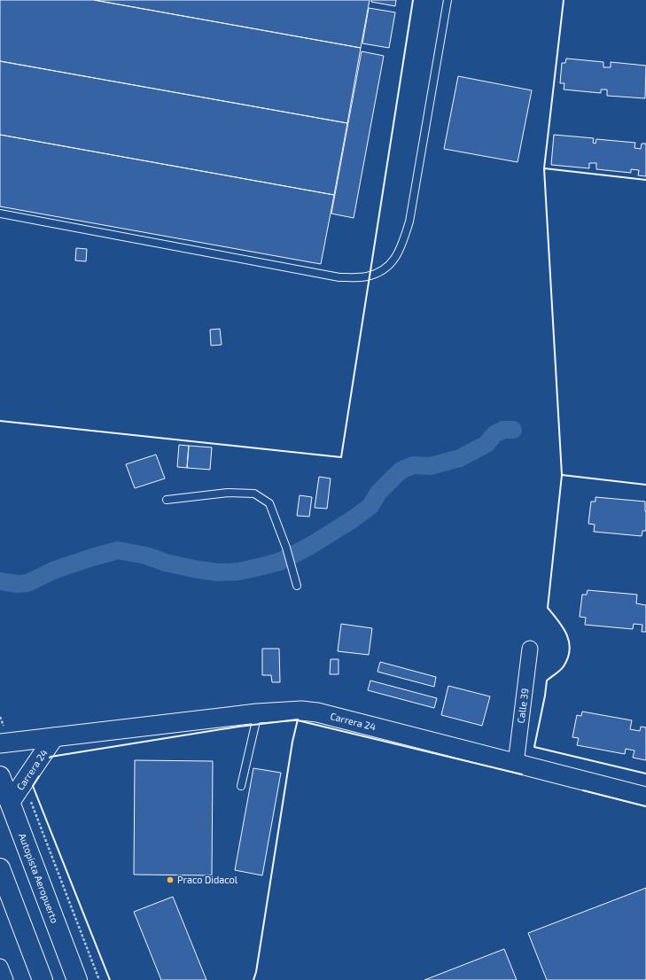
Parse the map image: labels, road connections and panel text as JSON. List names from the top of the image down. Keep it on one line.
{"streets":{"highway":["Autopista Aeropuerto"],"street":["Calle 39","Carrera 24"]},"crossings":[["Calle 39","Carrera 24"],["Carrera 24","Autopista Aeropuerto"]],"places":["Praco Didacol"]}
